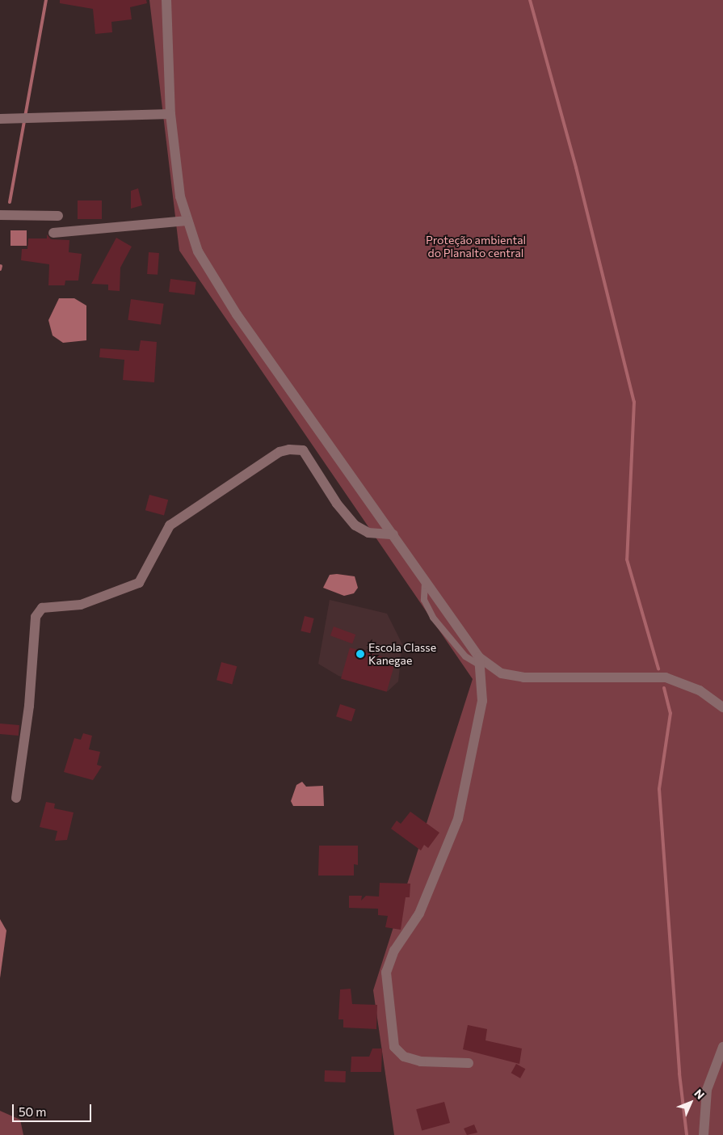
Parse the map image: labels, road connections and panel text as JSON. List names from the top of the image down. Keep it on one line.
{"parks":["Proteção ambiental do Planalto central"],"places":["Escola Classe Kanegae"],"scale_bar":"50 m","north":"top right"}
